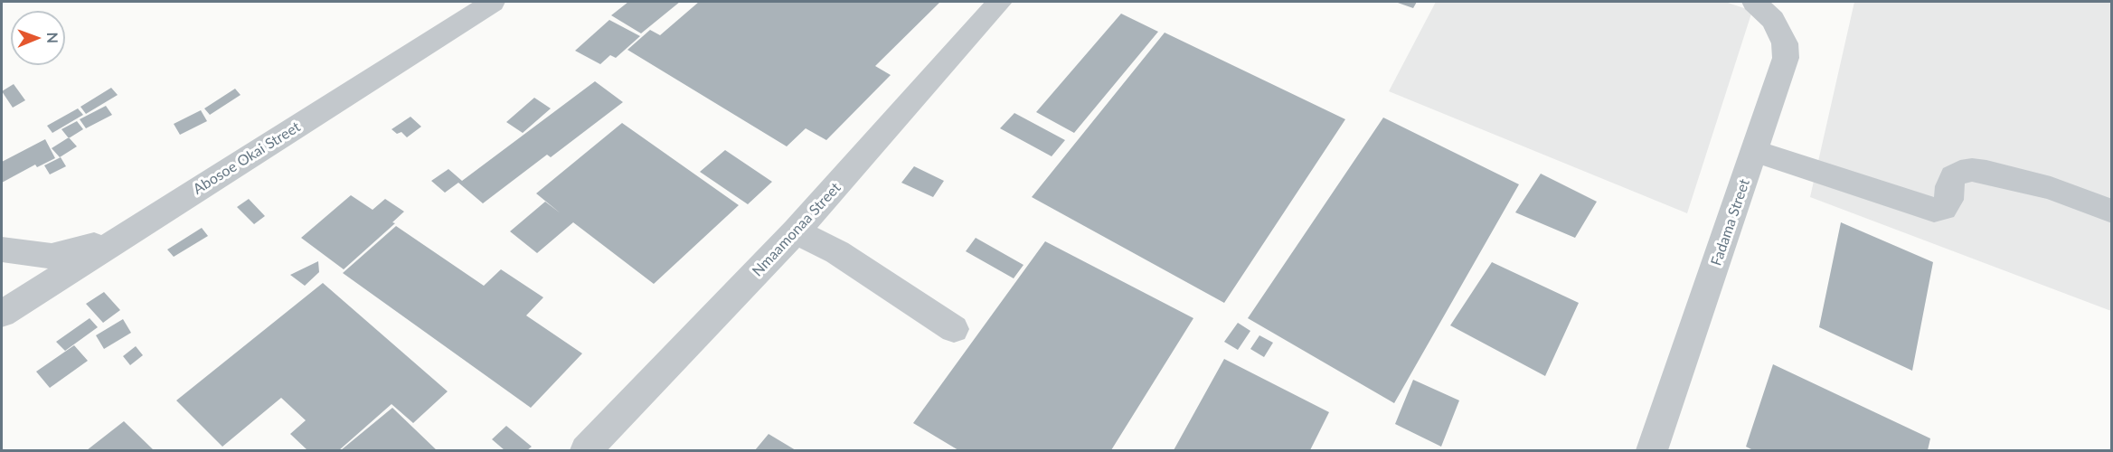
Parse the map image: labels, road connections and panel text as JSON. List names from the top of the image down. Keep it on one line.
{"streets":{"street":["Abosoe Okai Street","Fadama Street","Nmaamonaa Street"]},"north":"right"}
